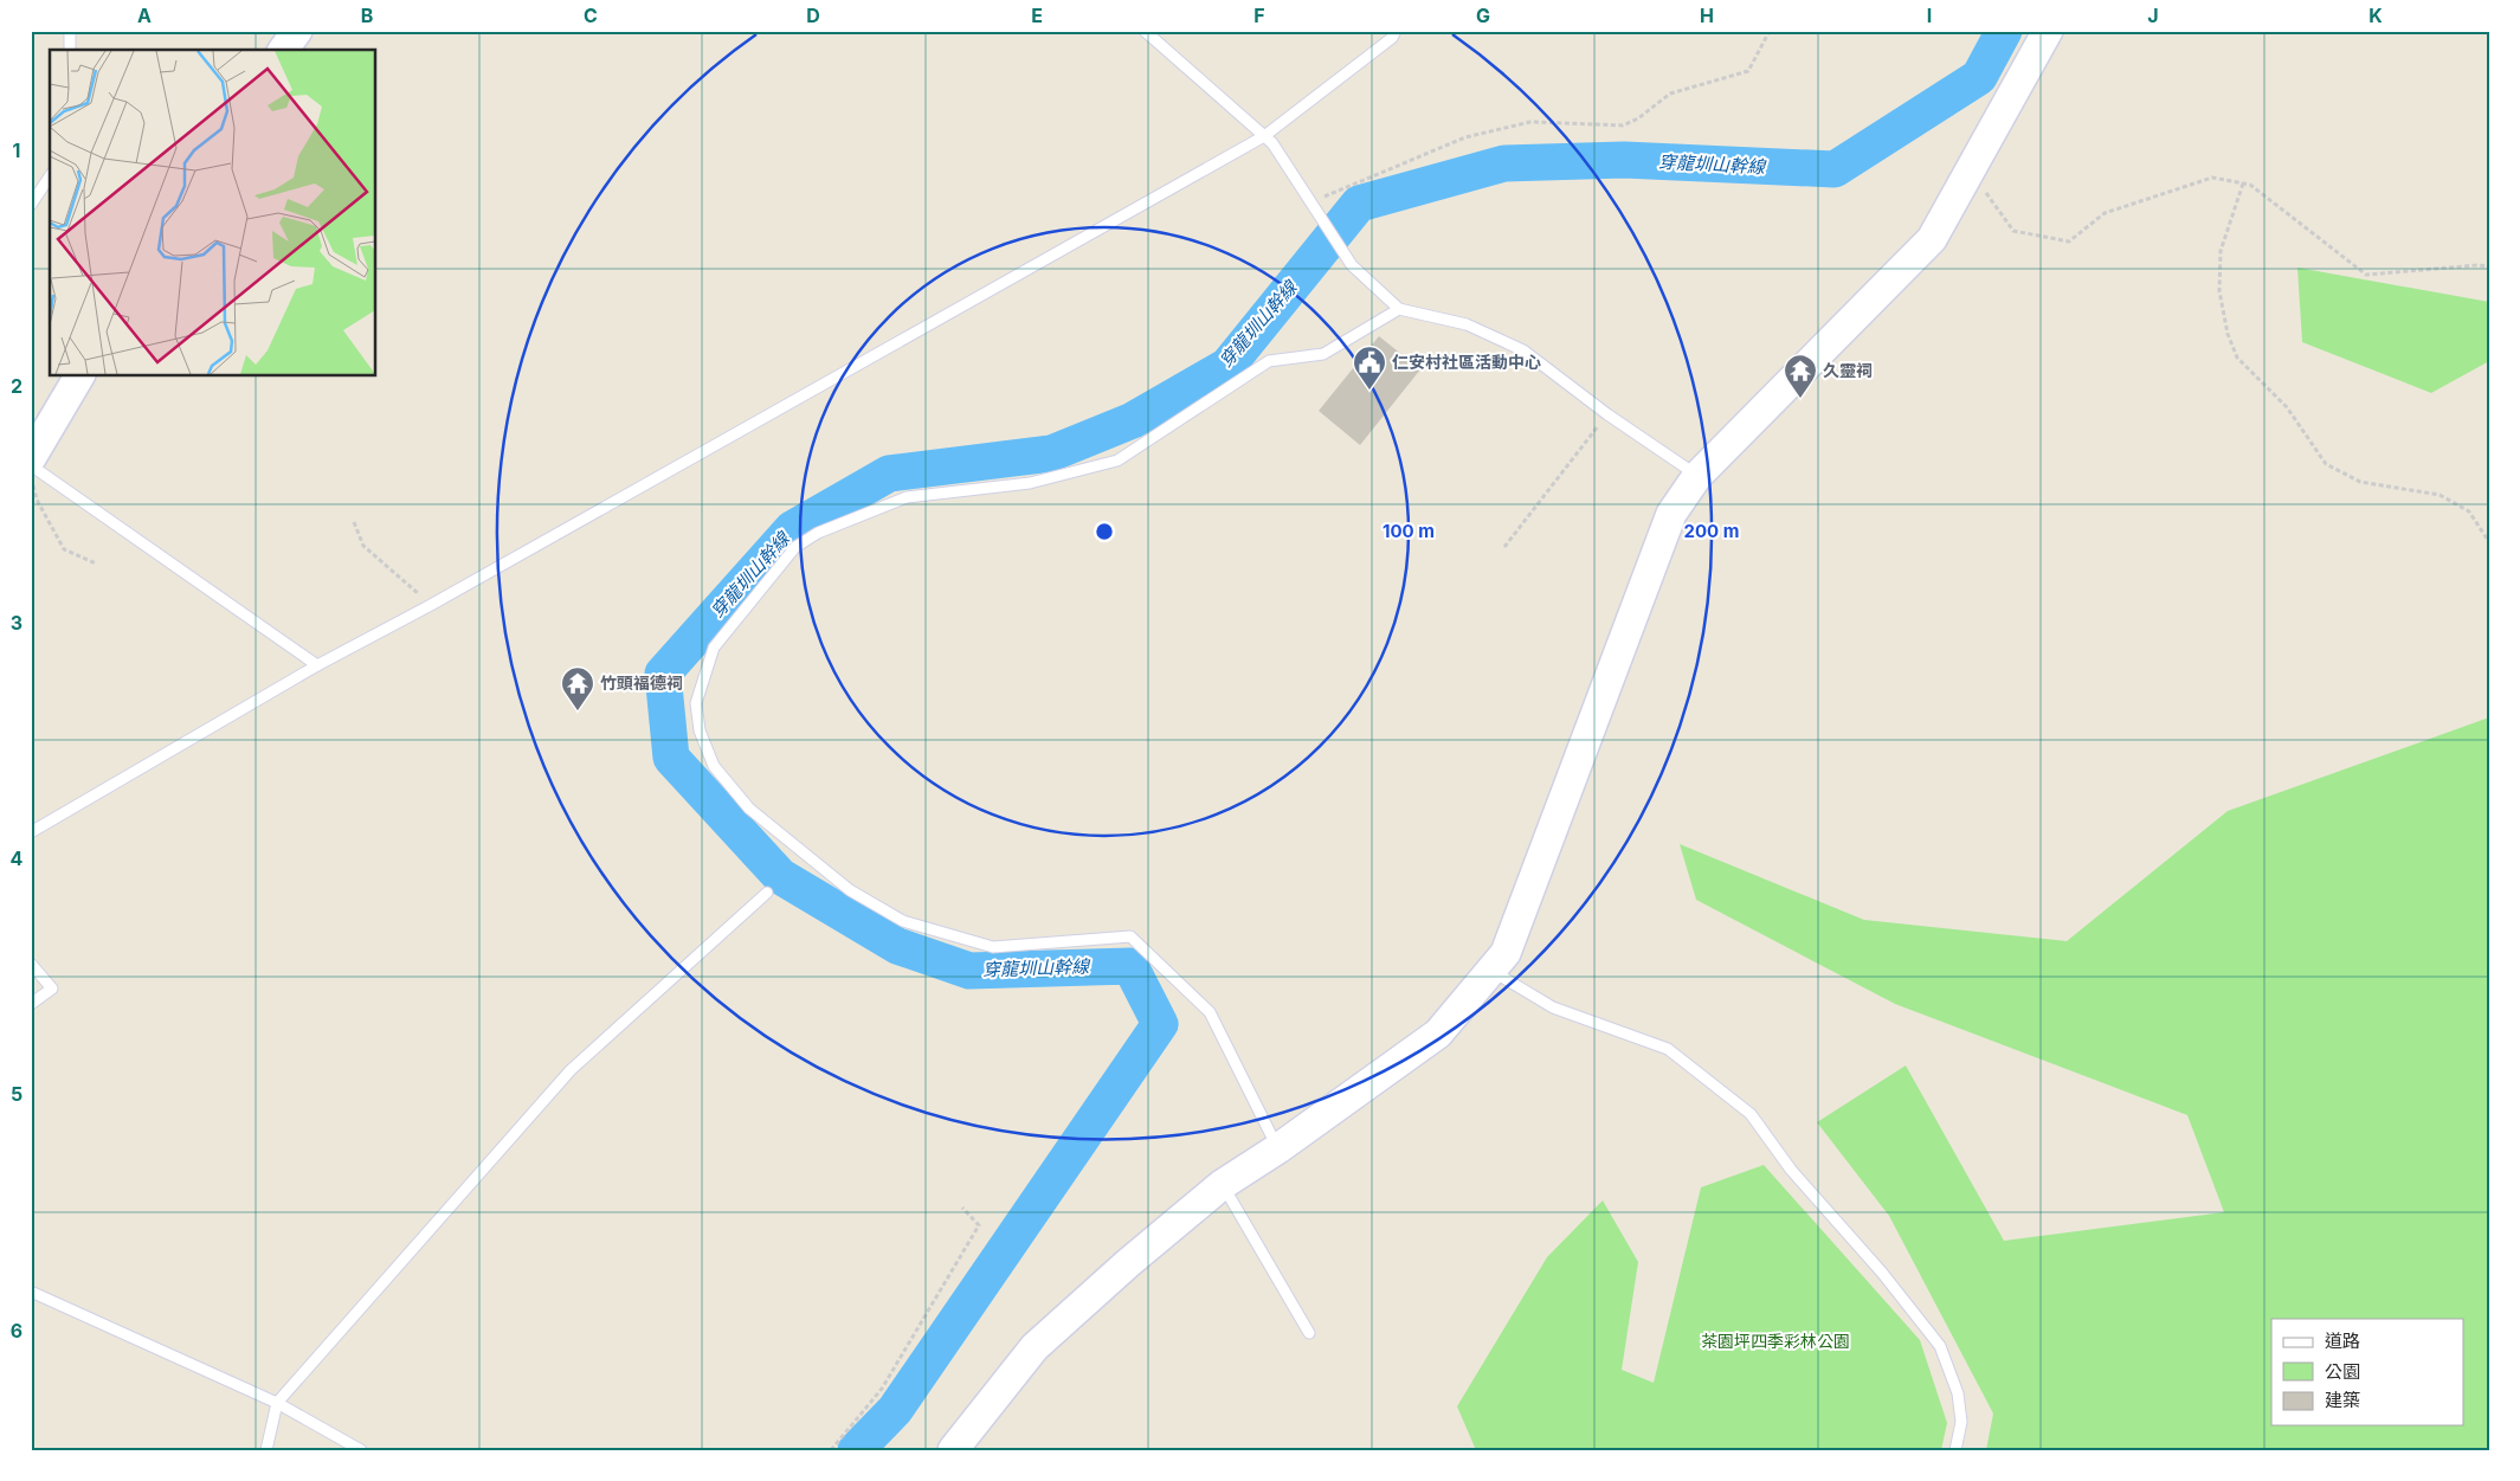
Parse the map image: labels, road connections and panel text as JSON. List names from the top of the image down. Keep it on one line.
{"water":["穿龍圳山幹線"],"parks":["茶園坪四季彩林公園"],"places":{"public building":["仁安村社區活動中心"],"temple":["久靈祠","竹頭福德祠"]},"legend":["道路","公園","建築"],"grid":{"columns":["A","B","C","D","E","F","G","H","I","J","K"],"rows":["1","2","3","4","5","6"]},"rings":["100 m","200 m"]}
